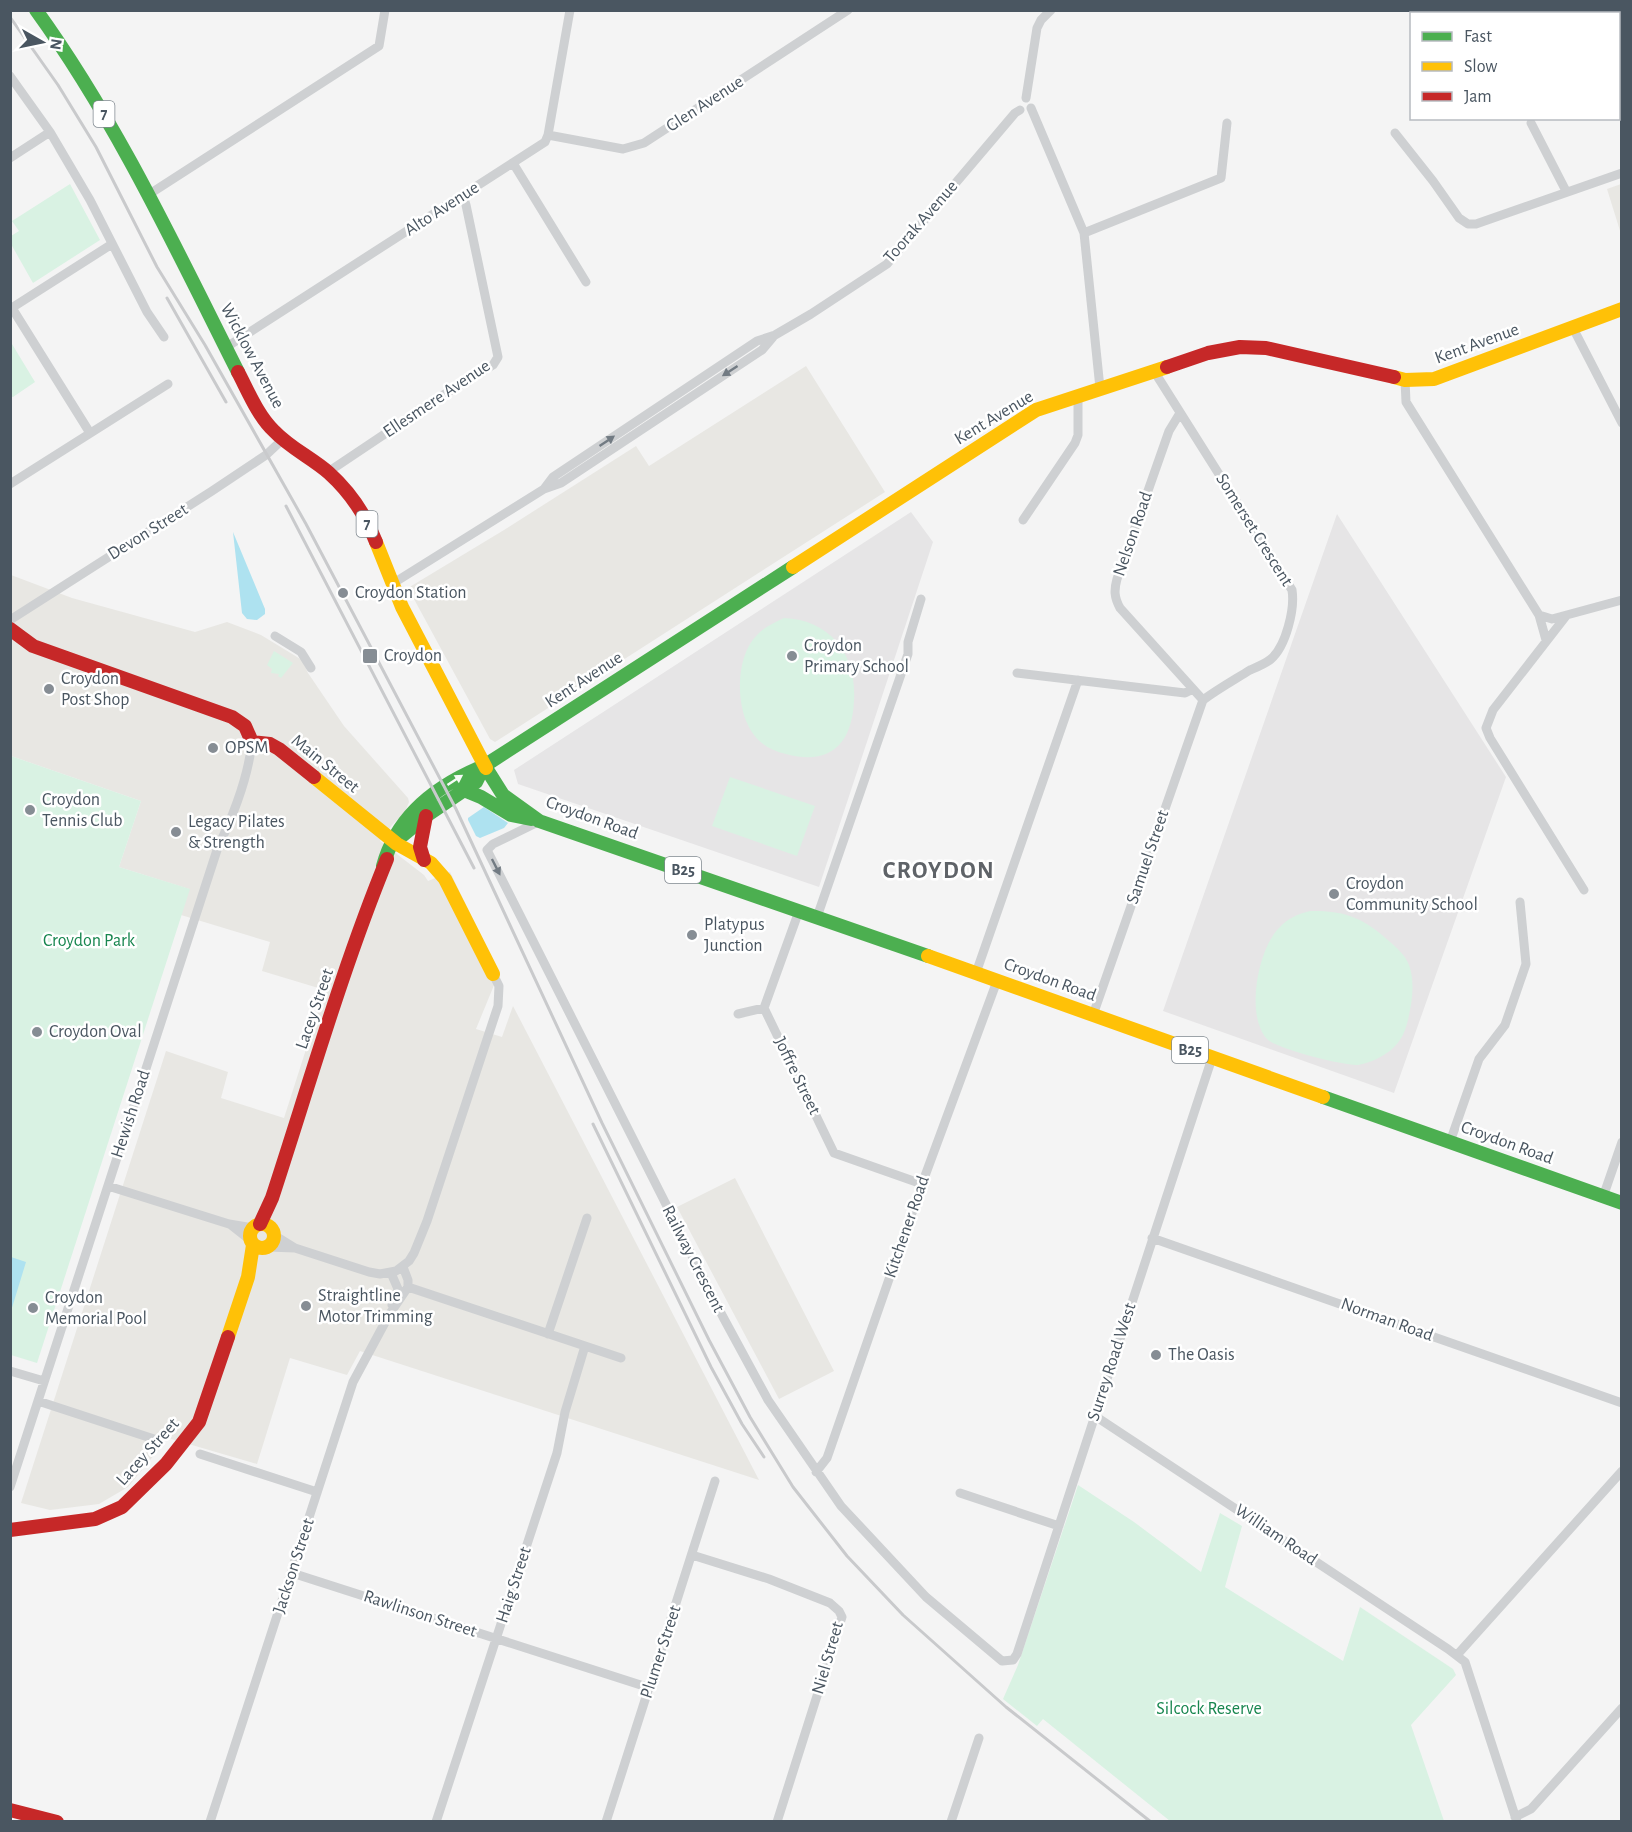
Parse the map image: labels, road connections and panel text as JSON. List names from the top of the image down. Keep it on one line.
{"streets":{"main road":["7","Kent Avenue","Wicklow Avenue","Main Street","Croydon Road","B25","Lacey Street"],"street":["Glen Avenue","Alto Avenue","Toorak Avenue","Ellesmere Avenue","Somerset Crescent","Devon Street","Nelson Road","Samuel Street","Joffre Street","Hewish Road","Kitchener Road","Railway Crescent","Norman Road","Surrey Road West","William Road","Jackson Street","Haig Street","Rawlinson Street","Plumer Street","Niel Street"]},"crossings":[["Glen Avenue","Alto Avenue"],["Alto Avenue","Wicklow Avenue"],["Alto Avenue","Ellesmere Avenue"],["Toorak Avenue","Wicklow Avenue"],["Kent Avenue","Wicklow Avenue"],["Kent Avenue","Somerset Crescent"],["Kent Avenue","Main Street"],["Kent Avenue","Croydon Road"],["Kent Avenue","Lacey Street"],["Wicklow Avenue","Ellesmere Avenue"],["Wicklow Avenue","Devon Street"],["Wicklow Avenue","Croydon Road"],["Somerset Crescent","Nelson Road"],["Somerset Crescent","Samuel Street"],["Nelson Road","Samuel Street"],["Main Street","Lacey Street"],["Main Street","Hewish Road"],["Croydon Road","Samuel Street"],["Croydon Road","Kitchener Road"],["Croydon Road","Railway Crescent"],["Croydon Road","Surrey Road West"],["Joffre Street","Kitchener Road"],["Kitchener Road","Railway Crescent"],["Railway Crescent","Surrey Road West"],["Norman Road","Surrey Road West"],["Surrey Road West","William Road"],["Jackson Street","Rawlinson Street"],["Haig Street","Rawlinson Street"],["Rawlinson Street","Plumer Street"],["Plumer Street","Niel Street"]],"one_way":["Railway Crescent"],"districts":["CROYDON"],"parks":["Croydon Park","Silcock Reserve"],"places":{"other":["Croydon Station","Croydon Primary School","Croydon Post Shop","OPSM","Croydon Tennis Club","Legacy Pilates & Strength","Croydon Community School","Platypus Junction","Croydon Oval","Straightline Motor Trimming","Croydon Memorial Pool","The Oasis"],"transit":["Croydon"]},"legend":["Fast","Slow","Jam"],"north":"right"}
